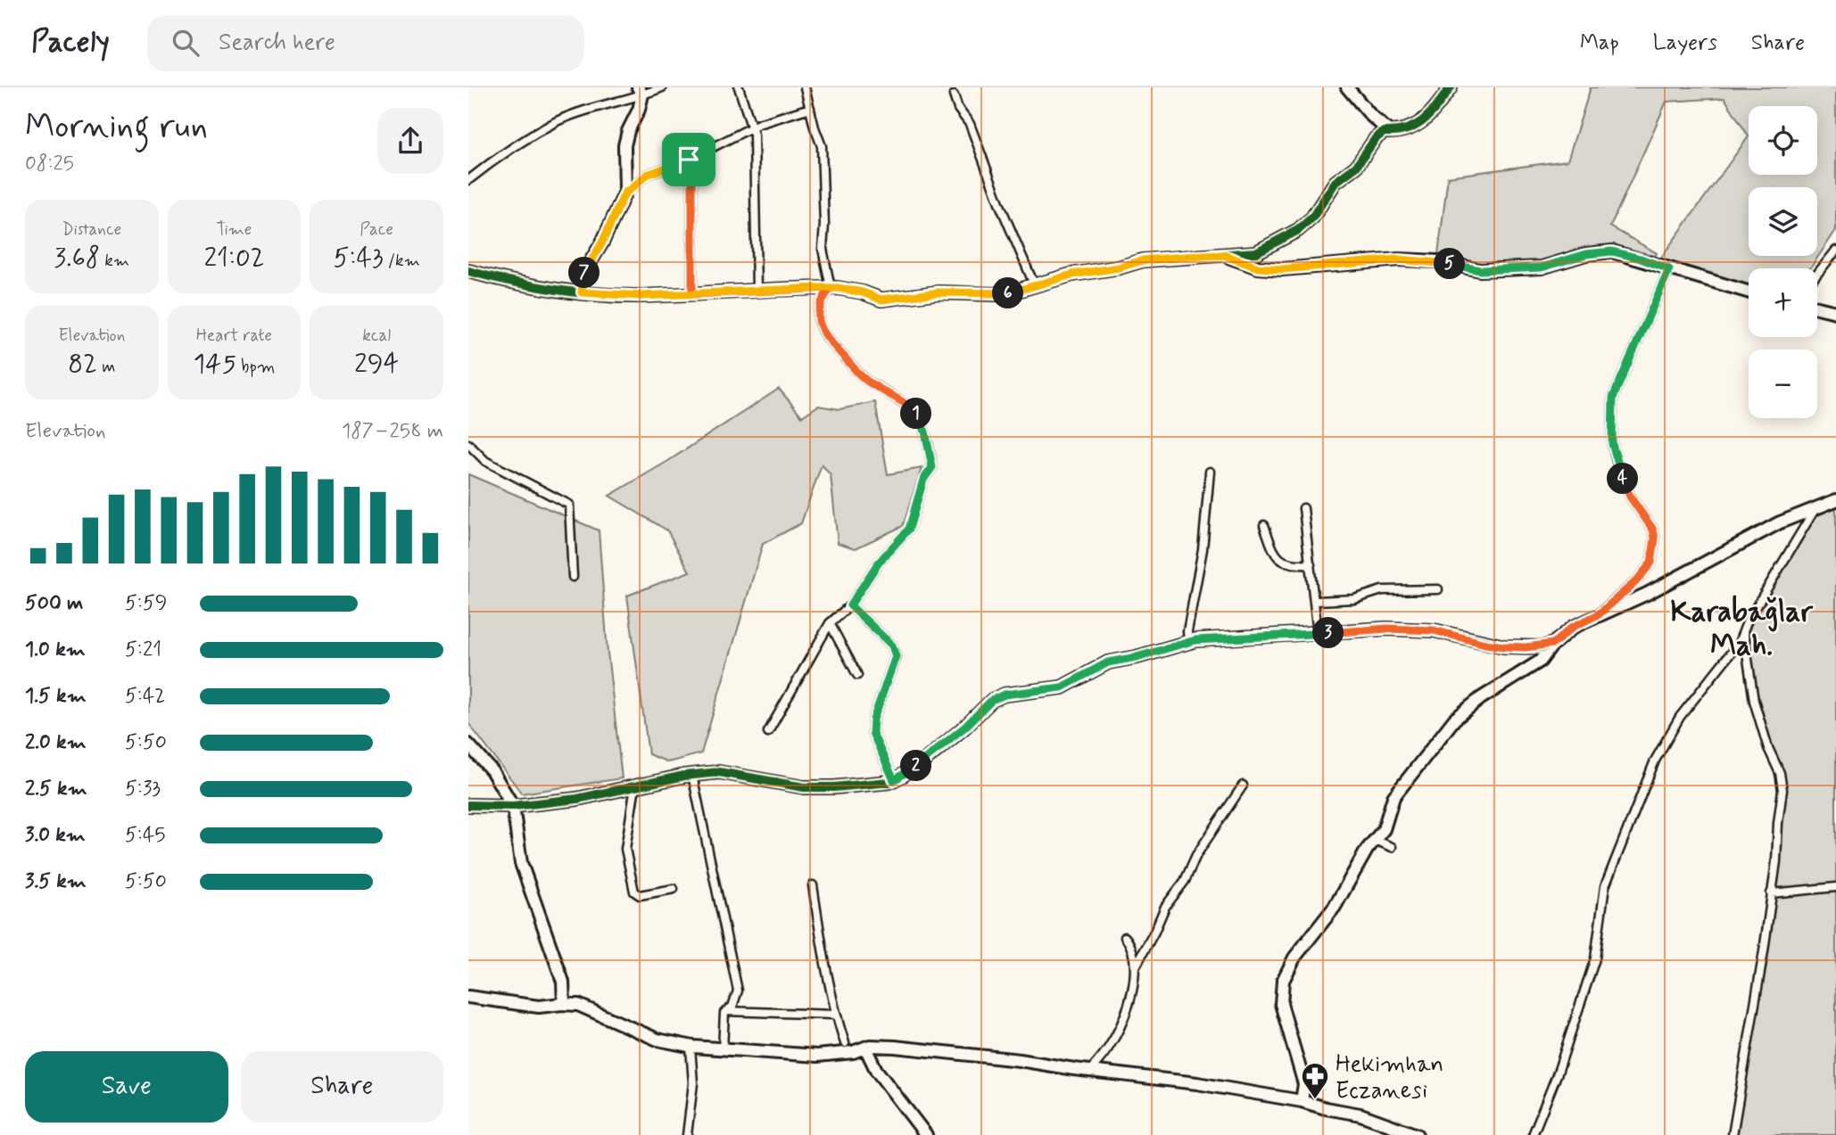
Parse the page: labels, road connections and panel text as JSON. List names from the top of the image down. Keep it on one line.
{"districts":["Karabağlar Mah."],"places":{"pharmacy":["Hekimhan Eczanesi"]},"page":{"header":"Pacely","search":"Search here","nav":["Map","Layers","Share"],"heading":["Morning run","08:25"],"map_buttons":["+","−"],"stats":[["Distance","3.68 km"],["Time","21:02"],["Pace","5:43 /km"],["Elevation","82 m"],["Heart rate","145 bpm"],["kcal","294"]],"pins":["5","7","6","1","4","3","2"],"chart":["Elevation","187–258 m"],"list":[{"name":"500 m","note":"5:59"},{"name":"1.0 km","note":"5:21"},{"name":"1.5 km","note":"5:42"},{"name":"2.0 km","note":"5:50"},{"name":"2.5 km","note":"5:33"},{"name":"3.0 km","note":"5:45"},{"name":"3.5 km","note":"5:50"}],"buttons":["Save","Share"]}}
